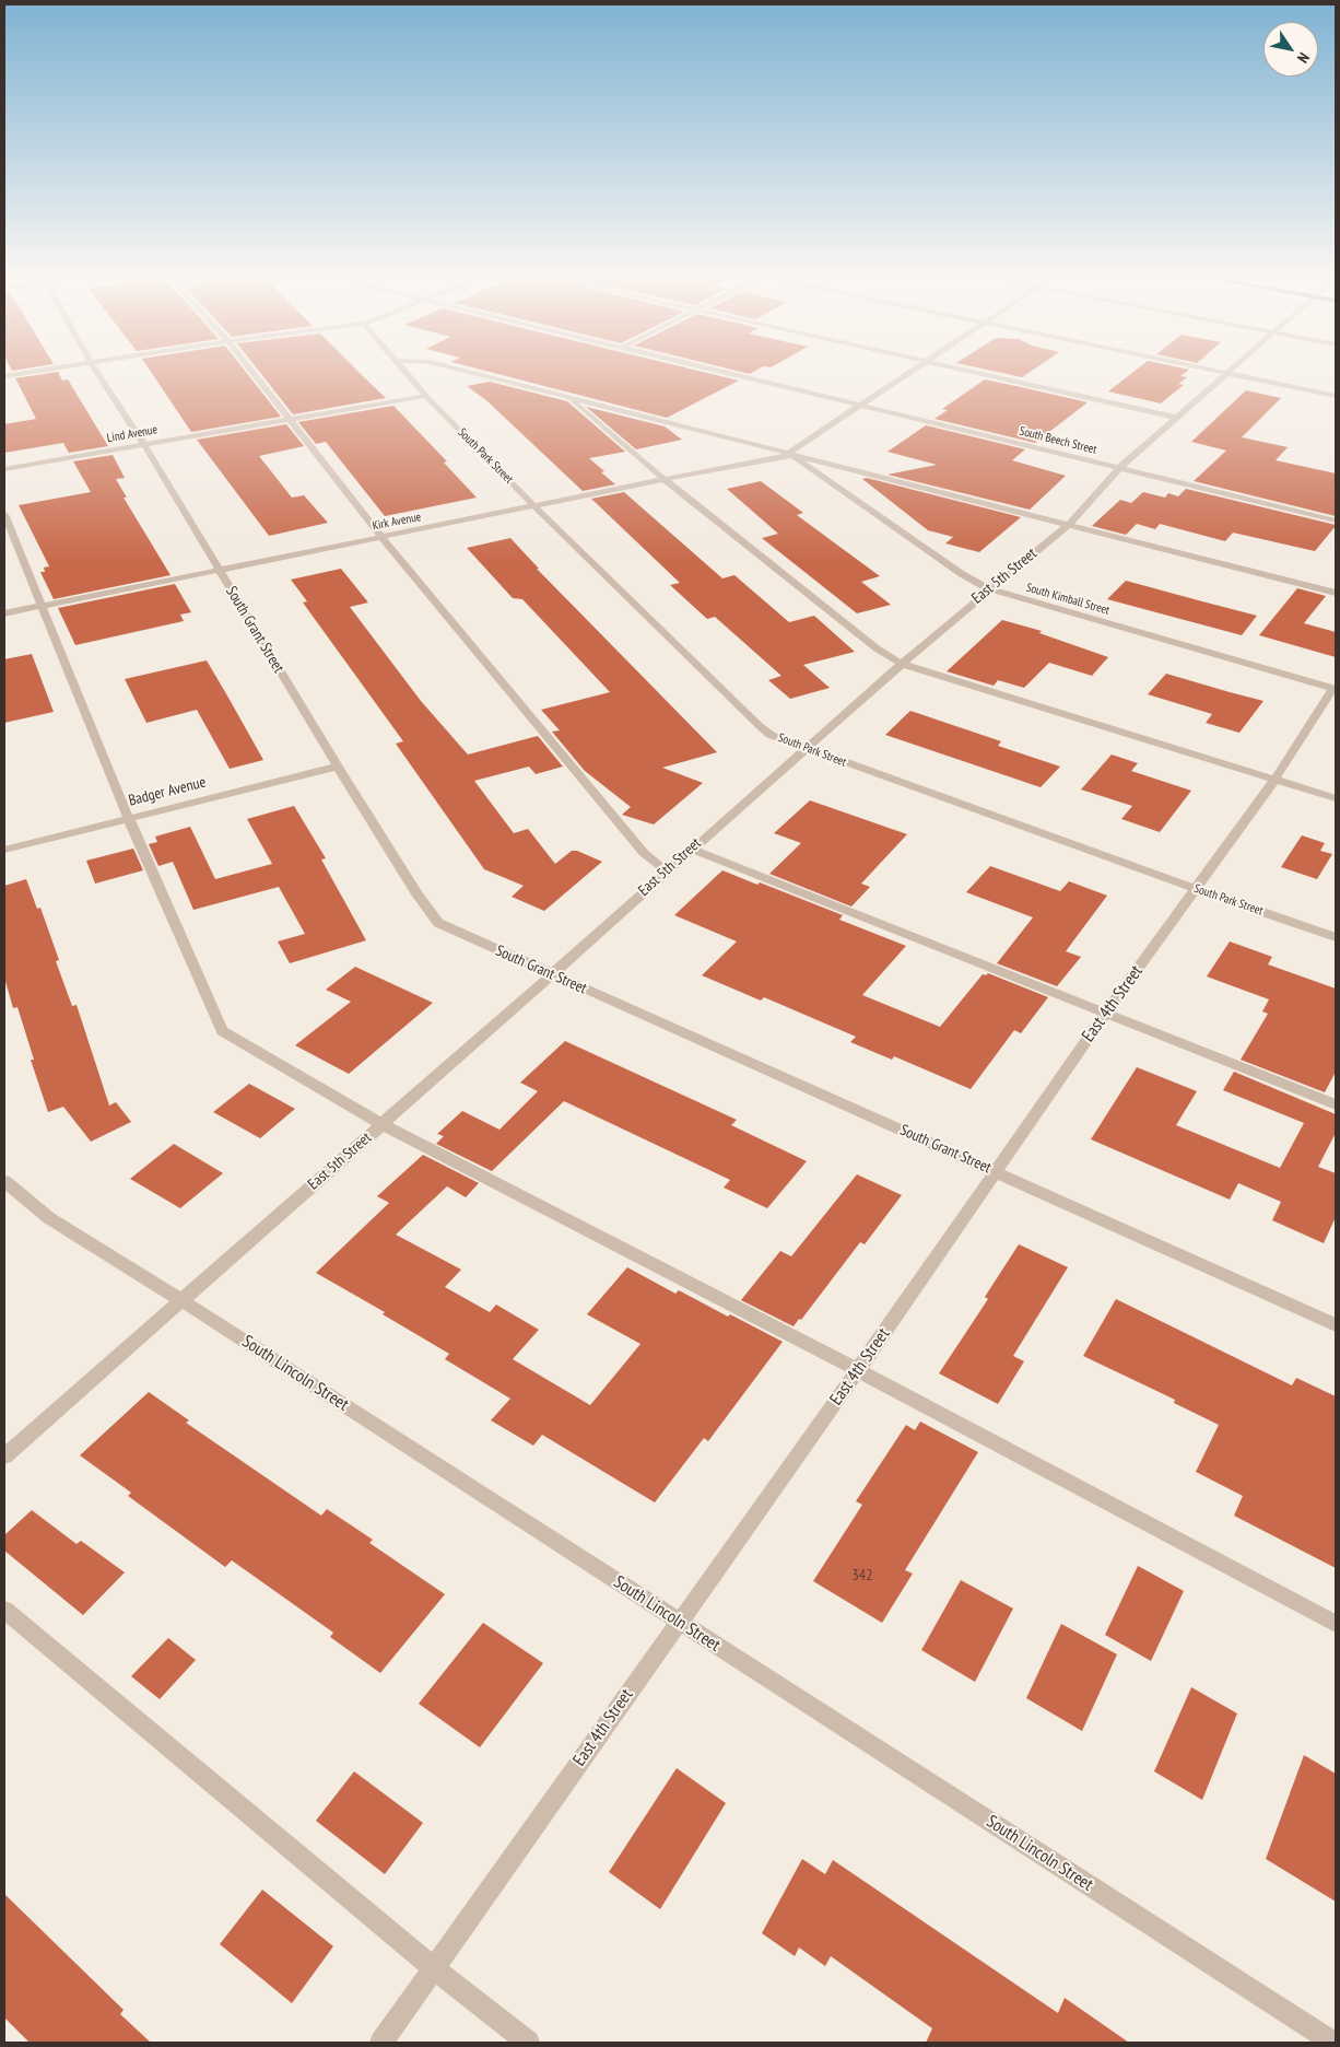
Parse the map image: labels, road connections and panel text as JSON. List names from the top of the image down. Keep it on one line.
{"streets":{"street":["Lind Avenue","South Beech Street","South Park Street","Kirk Avenue","East 5th Street","South Kimball Street","South Grant Street","Badger Avenue","East 4th Street","South Lincoln Street"]},"crossings":[["Lind Avenue","South Park Street"],["Lind Avenue","South Grant Street"],["South Beech Street","East 5th Street"],["South Park Street","Kirk Avenue"],["South Park Street","East 5th Street"],["South Park Street","East 4th Street"],["Kirk Avenue","South Kimball Street"],["Kirk Avenue","South Grant Street"],["East 5th Street","South Kimball Street"],["East 5th Street","South Grant Street"],["East 5th Street","South Lincoln Street"],["South Kimball Street","East 4th Street"],["South Grant Street","Badger Avenue"],["South Grant Street","East 4th Street"],["East 4th Street","South Lincoln Street"]],"house_numbers":["342"],"north":"bottom right"}
